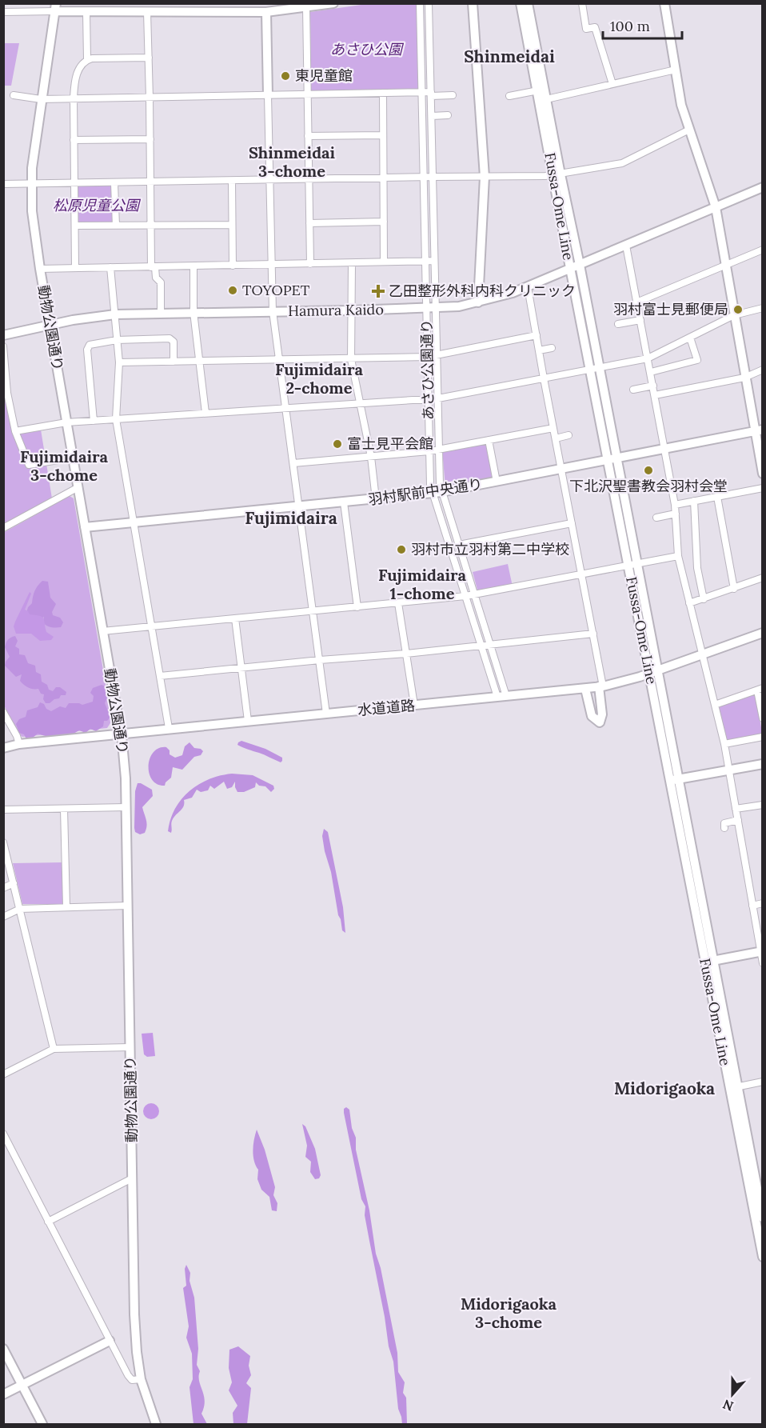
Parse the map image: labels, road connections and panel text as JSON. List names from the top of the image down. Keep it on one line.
{"streets":{"street":["Fussa-Ome Line","Hamura Kaido","動物公園通り","あさひ公園通り","羽村駅前中央通り","水道道路"]},"crossings":[["Fussa-Ome Line","Hamura Kaido"],["Fussa-Ome Line","羽村駅前中央通り"],["Fussa-Ome Line","水道道路"],["Hamura Kaido","動物公園通り"],["Hamura Kaido","あさひ公園通り"],["動物公園通り","羽村駅前中央通り"],["動物公園通り","水道道路"],["あさひ公園通り","羽村駅前中央通り"],["あさひ公園通り","水道道路"]],"districts":["Shinmeidai","Shinmeidai 3-chome","Fujimidaira 2-chome","Fujimidaira 3-chome","Fujimidaira","Fujimidaira 1-chome","Midorigaoka","Midorigaoka 3-chome"],"parks":["あさひ公園","松原児童公園"],"places":{"other":["東児童館","TOYOPET","羽村富士見郵便局","富士見平会館","下北沢聖書教会羽村会堂","羽村市立羽村第二中学校"],"health":["乙田整形外科内科クリニック"]},"scale_bar":"100 m","north":"bottom"}
